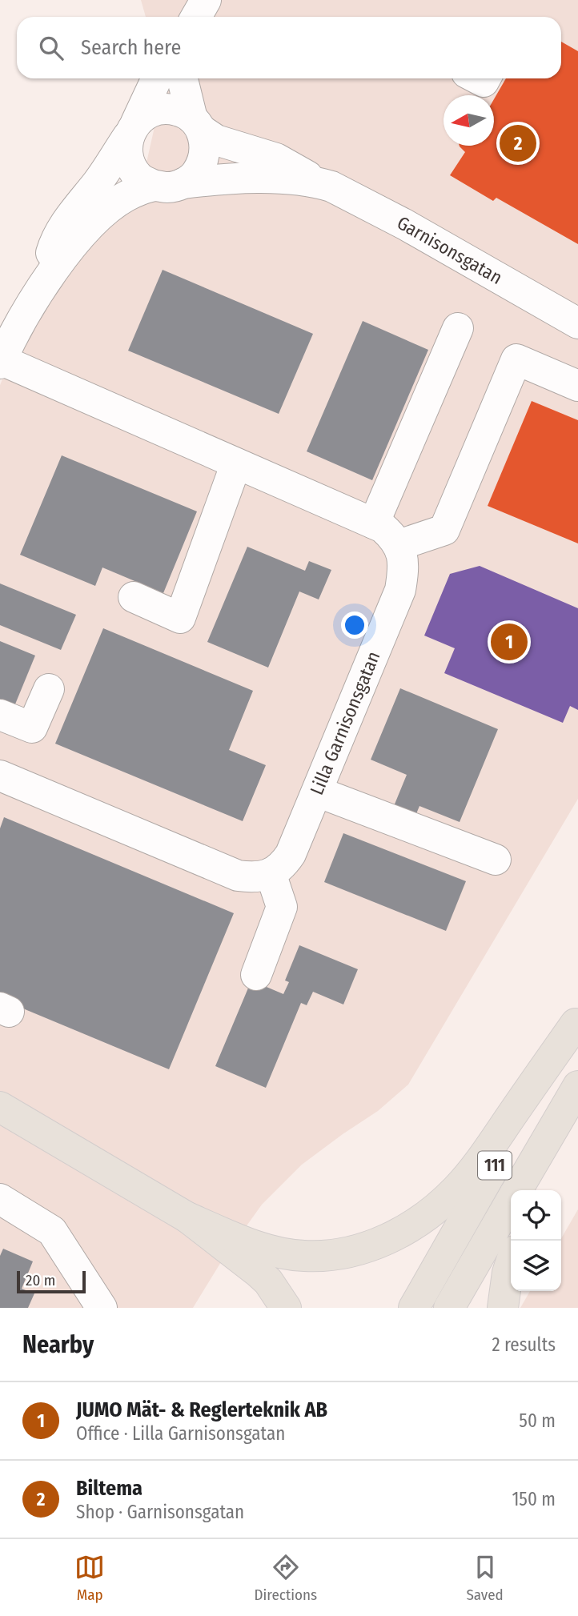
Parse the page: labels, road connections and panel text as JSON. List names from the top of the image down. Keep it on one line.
{"streets":{"main road":["111"],"street":["Garnisonsgatan","Lilla Garnisonsgatan"]},"scale_bar":"20 m","north":"left","page":{"search":"Search here","pins":["2","1"],"scale":"20 m","heading":["Nearby","2 results"],"list":[{"mark":"1","name":"JUMO Mät- & Reglerteknik AB","note":"Office · Lilla Garnisonsgatan","value":"50 m"},{"mark":"2","name":"Biltema","note":"Shop · Garnisonsgatan","value":"150 m"}],"nav":["Map","Directions","Saved"]}}
